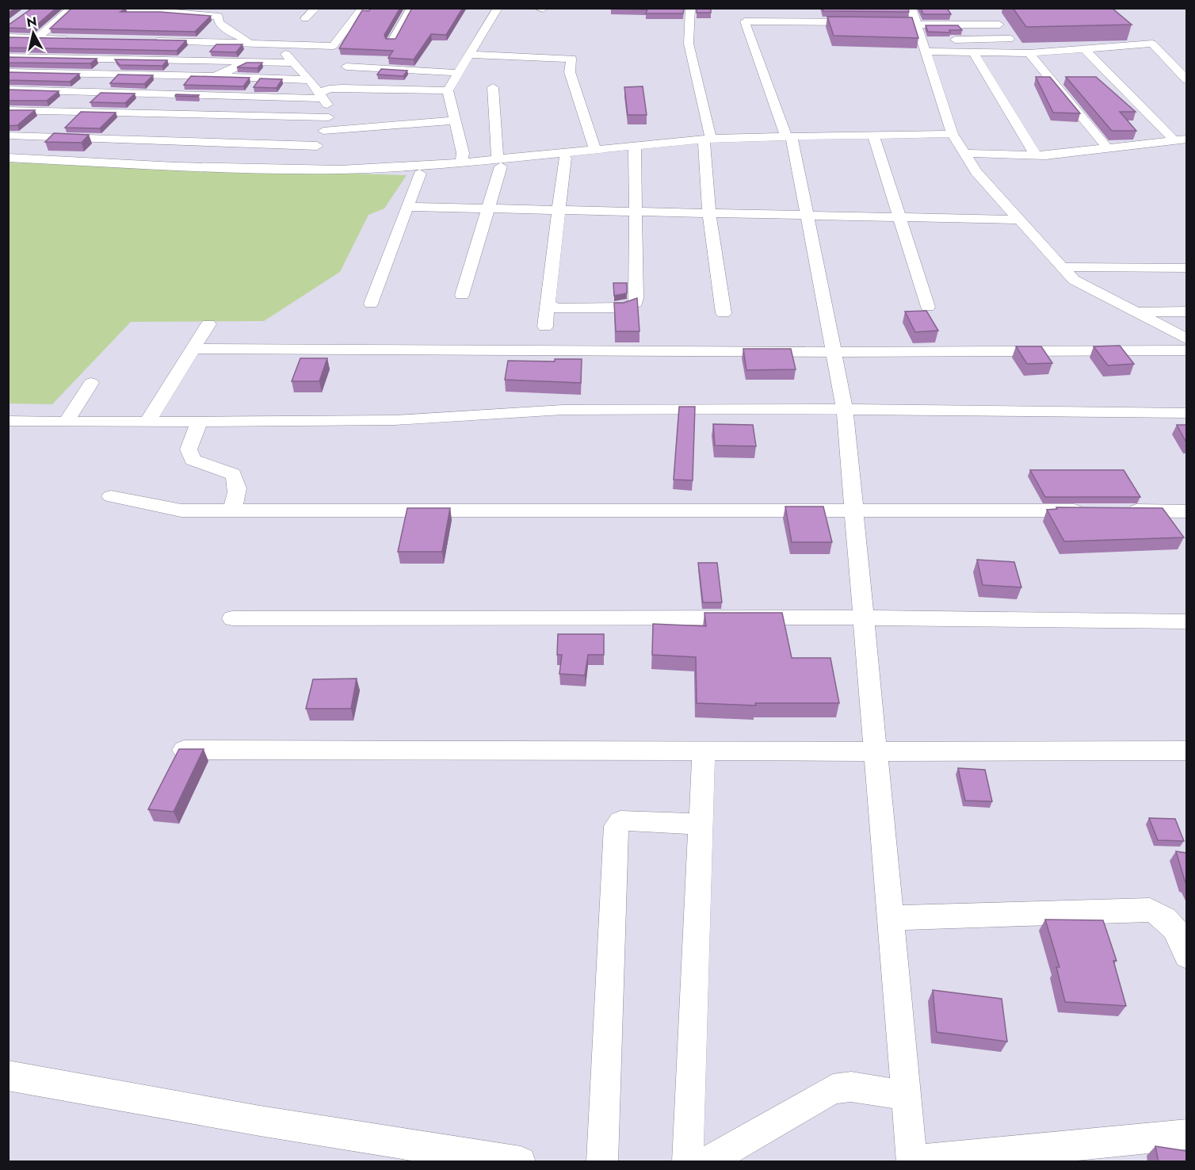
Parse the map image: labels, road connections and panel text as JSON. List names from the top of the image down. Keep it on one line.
{"north":"top"}
